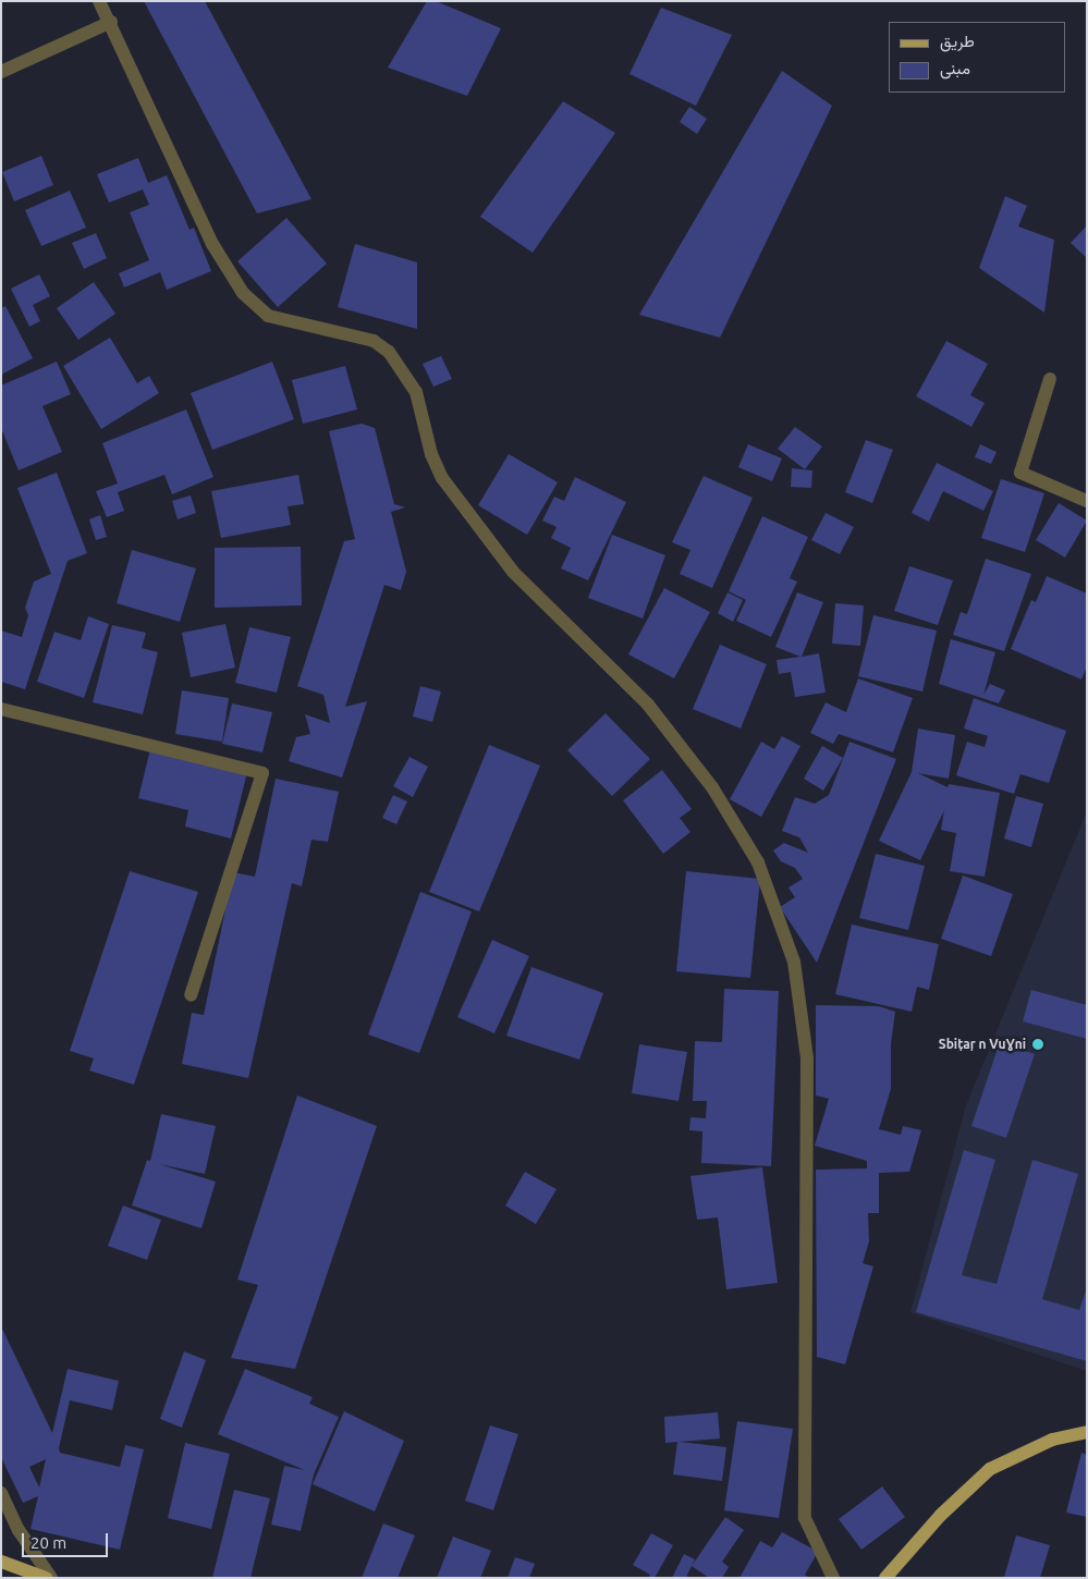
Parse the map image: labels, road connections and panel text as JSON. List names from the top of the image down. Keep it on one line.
{"places":["Sbiṭaṛ n Vuɣni"],"legend":["طريق","مبنى"],"scale_bar":"20 m"}
